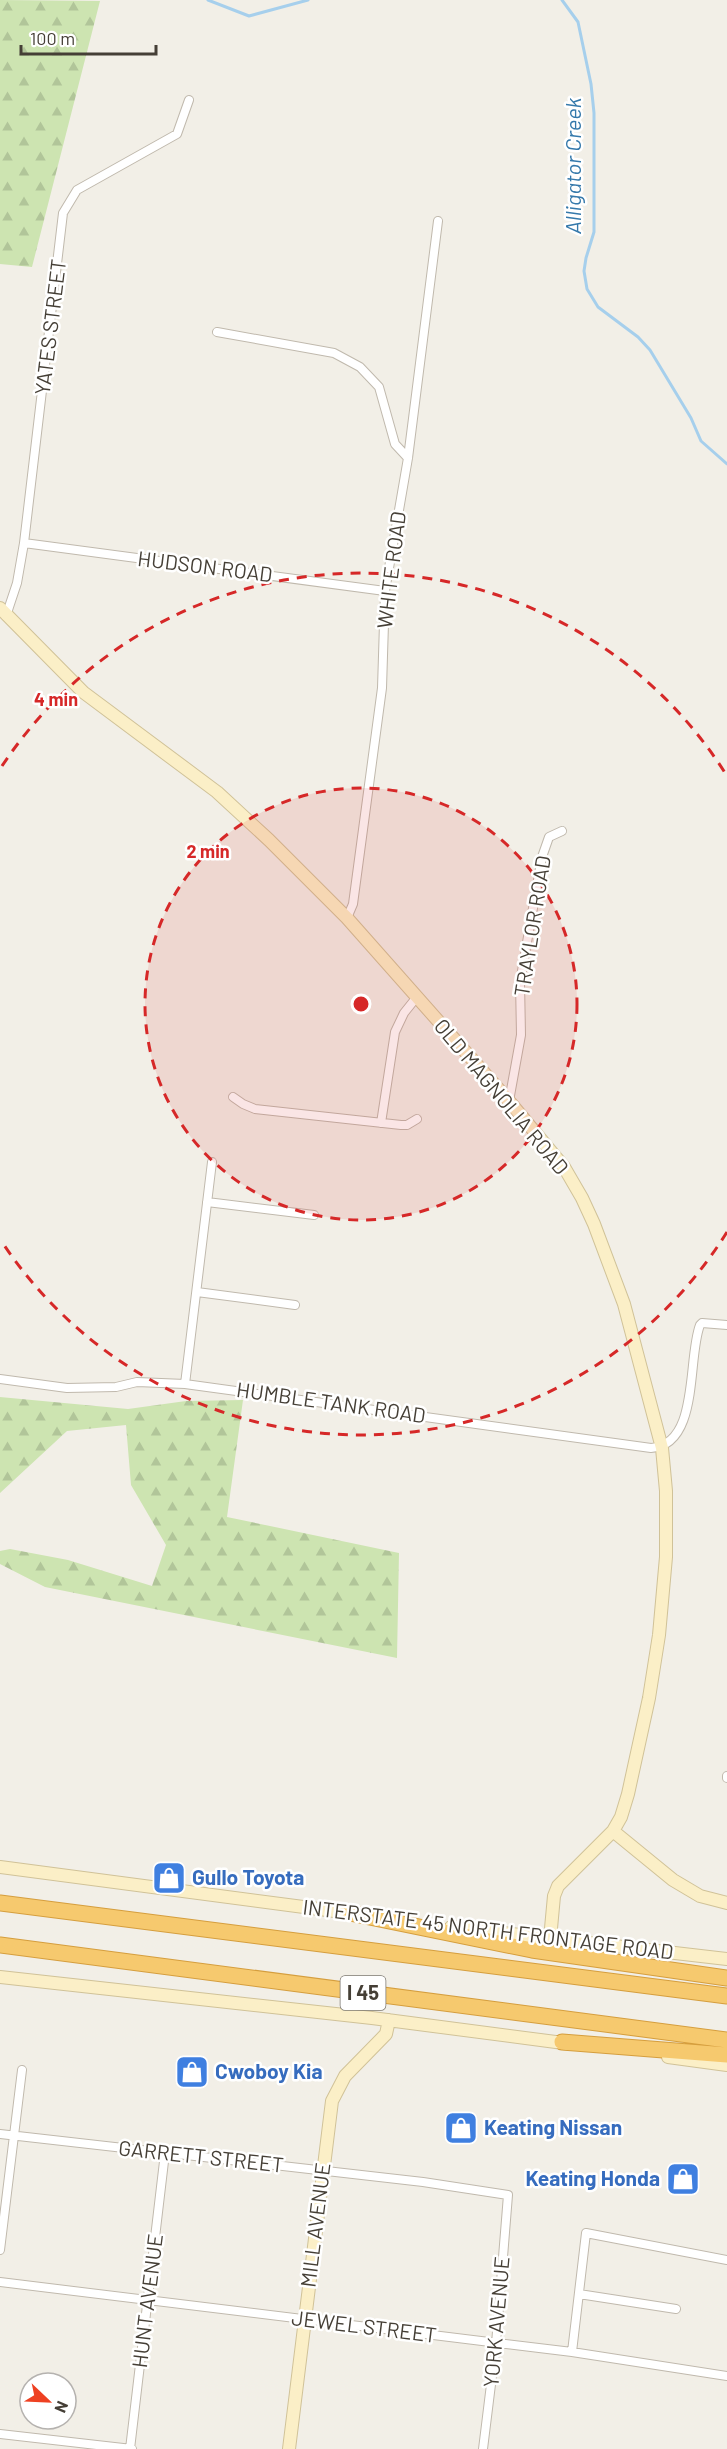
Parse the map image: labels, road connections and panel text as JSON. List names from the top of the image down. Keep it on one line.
{"streets":{"highway":["I 45"],"street":["YATES STREET","HUDSON ROAD","WHITE ROAD","TRAYLOR ROAD","OLD MAGNOLIA ROAD","HUMBLE TANK ROAD","INTERSTATE 45 NORTH FRONTAGE ROAD","GARRETT STREET","MILL AVENUE","HUNT AVENUE","YORK AVENUE","JEWEL STREET"]},"crossings":[["YATES STREET","HUDSON ROAD"],["YATES STREET","OLD MAGNOLIA ROAD"],["HUDSON ROAD","WHITE ROAD"],["WHITE ROAD","OLD MAGNOLIA ROAD"],["TRAYLOR ROAD","OLD MAGNOLIA ROAD"],["OLD MAGNOLIA ROAD","HUMBLE TANK ROAD"],["GARRETT STREET","MILL AVENUE"],["GARRETT STREET","HUNT AVENUE"],["GARRETT STREET","YORK AVENUE"],["MILL AVENUE","JEWEL STREET"],["HUNT AVENUE","JEWEL STREET"],["YORK AVENUE","JEWEL STREET"]],"water":["Alligator Creek"],"places":{"shop":["Gullo Toyota","Cwoboy Kia","Keating Nissan","Keating Honda"]},"scale_bar":"100 m","north":"bottom right","rings":["4 min","2 min"]}
